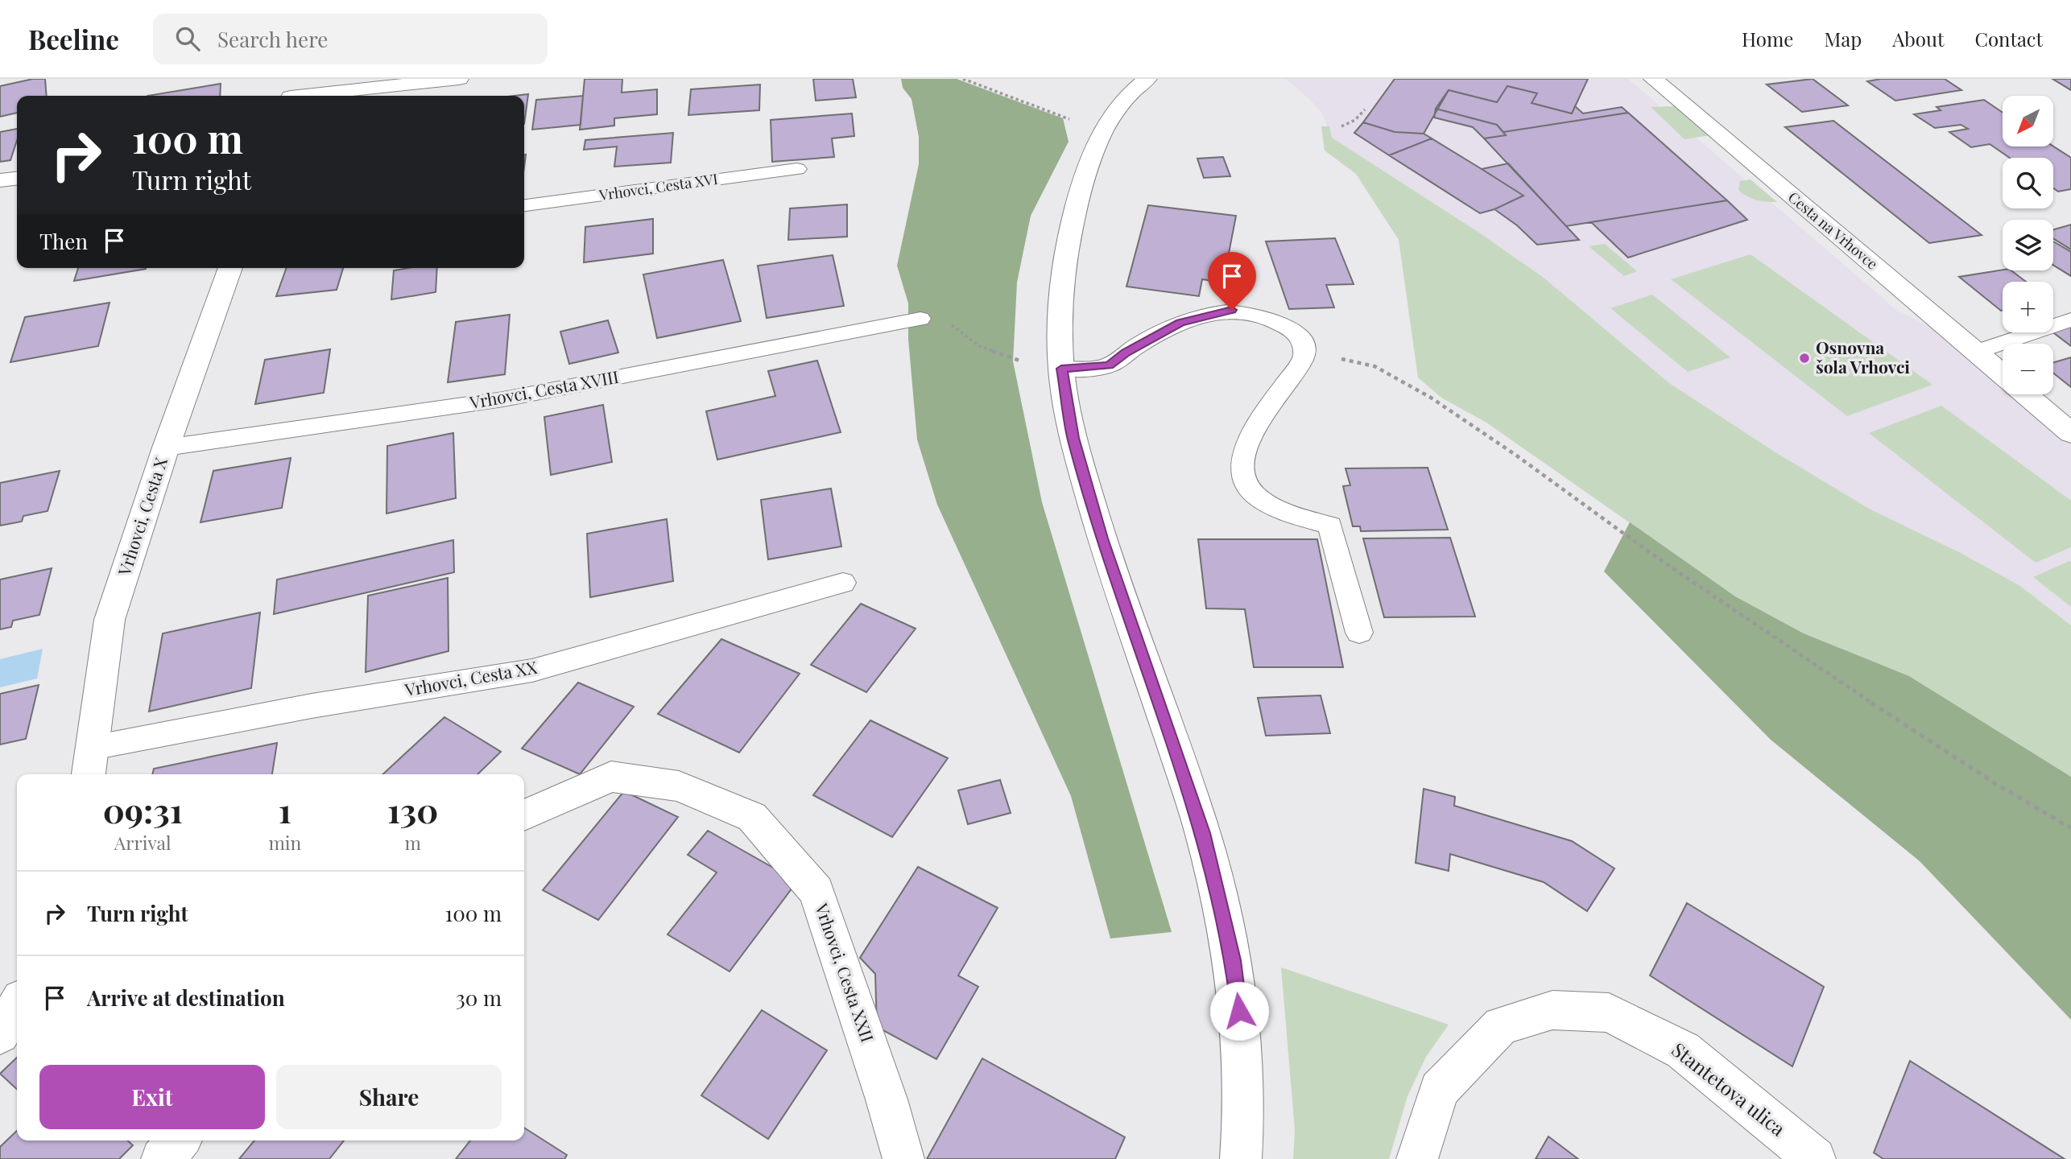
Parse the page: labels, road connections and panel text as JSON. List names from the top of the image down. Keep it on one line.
{"streets":{"street":["Cesta na Vrhovce","Vrhovci, Cesta X","Vrhovci, Cesta XXII","Stantetova ulica"],"lane":["Vrhovci, Cesta XVI","Vrhovci, Cesta XVIII","Vrhovci, Cesta XX"]},"crossings":[["Vrhovci, Cesta XVIII","Vrhovci, Cesta X"],["Vrhovci, Cesta X","Vrhovci, Cesta XX"]],"places":["Osnovna šola Vrhovci"],"north":"bottom left","page":{"header":"Beeline","search":"Search here","nav":["Home","Map","About","Contact"],"map_buttons":["+","−"],"turn":["100 m","Turn right"],"then":"Then","eta":["09:31","Arrival","1","min","130","m"],"list":[{"name":"Turn right","value":"100 m"},{"name":"Arrive at destination","value":"30 m"}],"buttons":["Exit","Share"]}}
